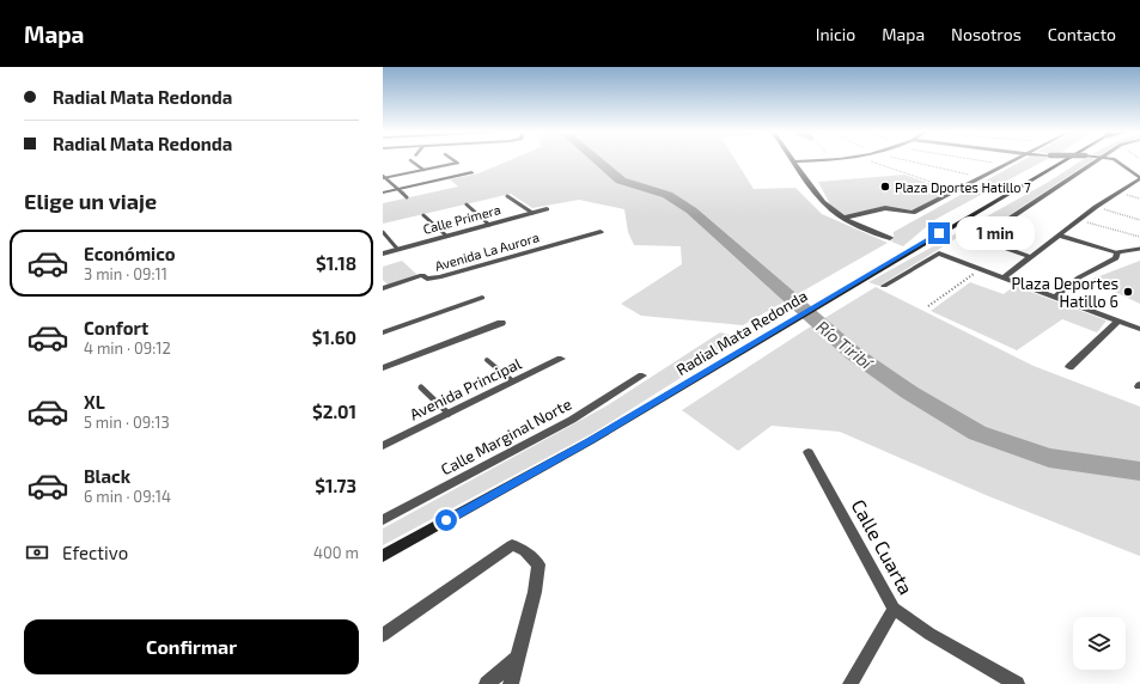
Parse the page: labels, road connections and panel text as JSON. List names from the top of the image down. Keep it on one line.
{"streets":{"main road":["Radial Mata Redonda"],"street":["Calle Primera","Avenida La Aurora","Avenida Principal","Calle Marginal Norte","Calle Cuarta"]},"water":["Río Tiribí"],"places":["Plaza Dportes Hatillo 7","Plaza Deportes Hatillo 6"],"page":{"header":"Mapa","nav":["Inicio","Mapa","Nosotros","Contacto"],"banner":["Radial Mata Redonda","Radial Mata Redonda"],"heading":"Elige un viaje","bubble":"1 min","list":[{"name":"Económico","note":"3 min · 09:11","value":"$1.18"},{"name":"Confort","note":"4 min · 09:12","value":"$1.60"},{"name":"XL","note":"5 min · 09:13","value":"$2.01"},{"name":"Black","note":"6 min · 09:14","value":"$1.73"}],"pay":["Efectivo","400 m"],"buttons":"Confirmar"}}
